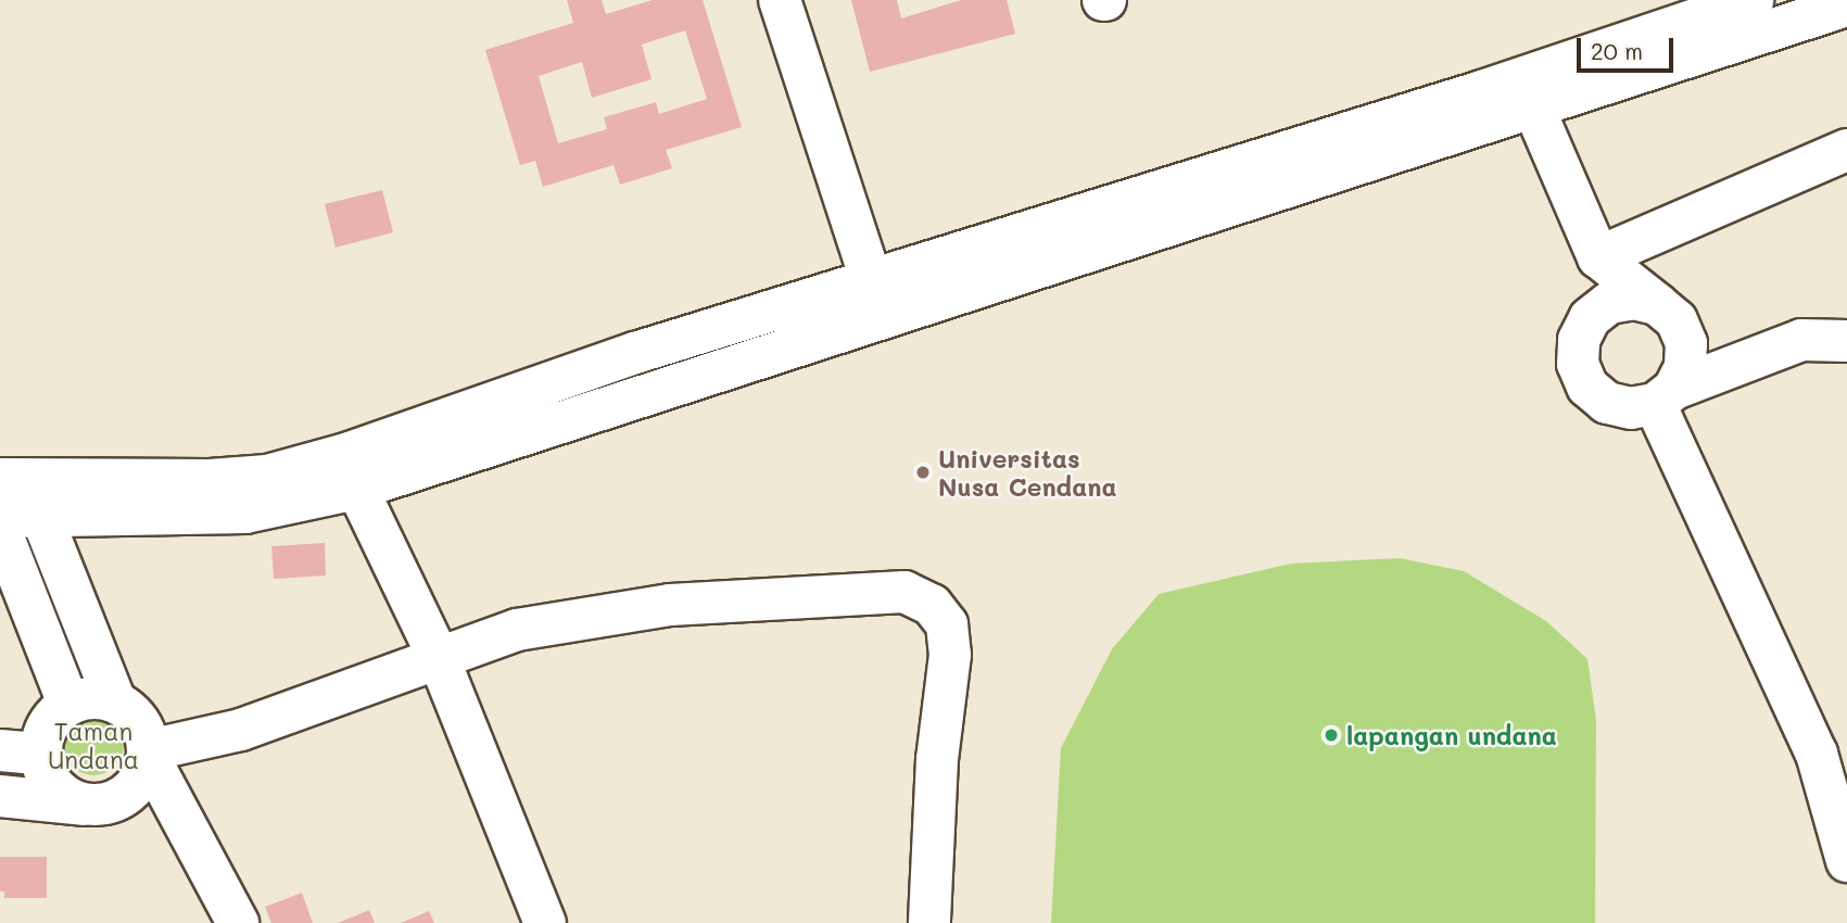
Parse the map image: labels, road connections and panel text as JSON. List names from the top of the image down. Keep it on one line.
{"parks":["Taman Undana"],"places":["Universitas Nusa Cendana","lapangan undana"],"scale_bar":"20 m"}
